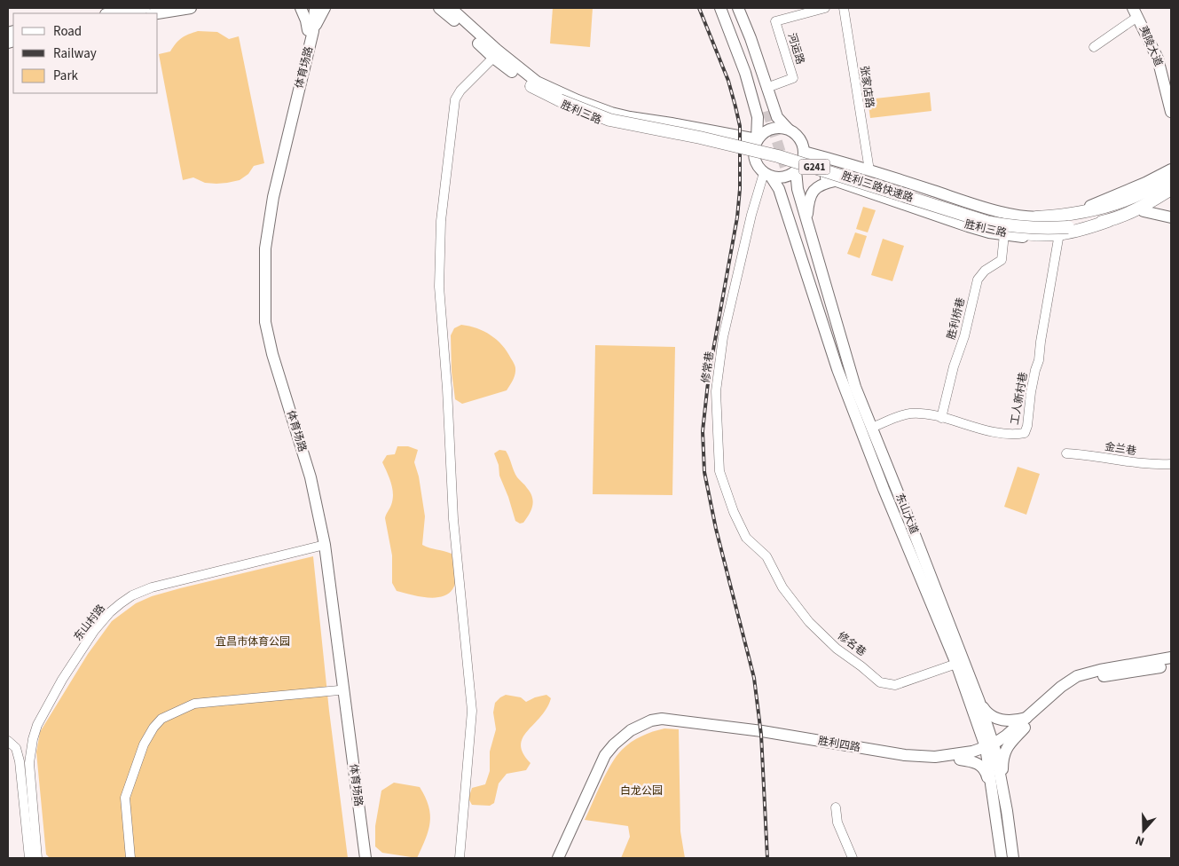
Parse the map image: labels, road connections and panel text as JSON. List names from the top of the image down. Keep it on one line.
{"streets":{"highway":["G241","胜利三路快速路"],"main road":["夷陵大道","体育场路","胜利三路","东山大道","胜利四路"],"street":["河运路","张家店路","胜利桥巷","修常巷","工人新村巷","金兰巷","东山村路","修名巷"]},"crossings":[["体育场路","东山村路"],["张家店路","胜利三路"],["胜利三路","胜利三路快速路"],["胜利三路","胜利桥巷"],["胜利三路","修常巷"],["胜利三路","工人新村巷"],["胜利三路","东山大道"],["G241","胜利三路快速路"],["胜利桥巷","工人新村巷"],["修常巷","东山大道"],["修常巷","修名巷"],["工人新村巷","东山大道"],["东山大道","修名巷"],["东山大道","胜利四路"]],"parks":["宜昌市体育公园","白龙公园"],"legend":["Road","Railway","Park"],"north":"bottom"}
